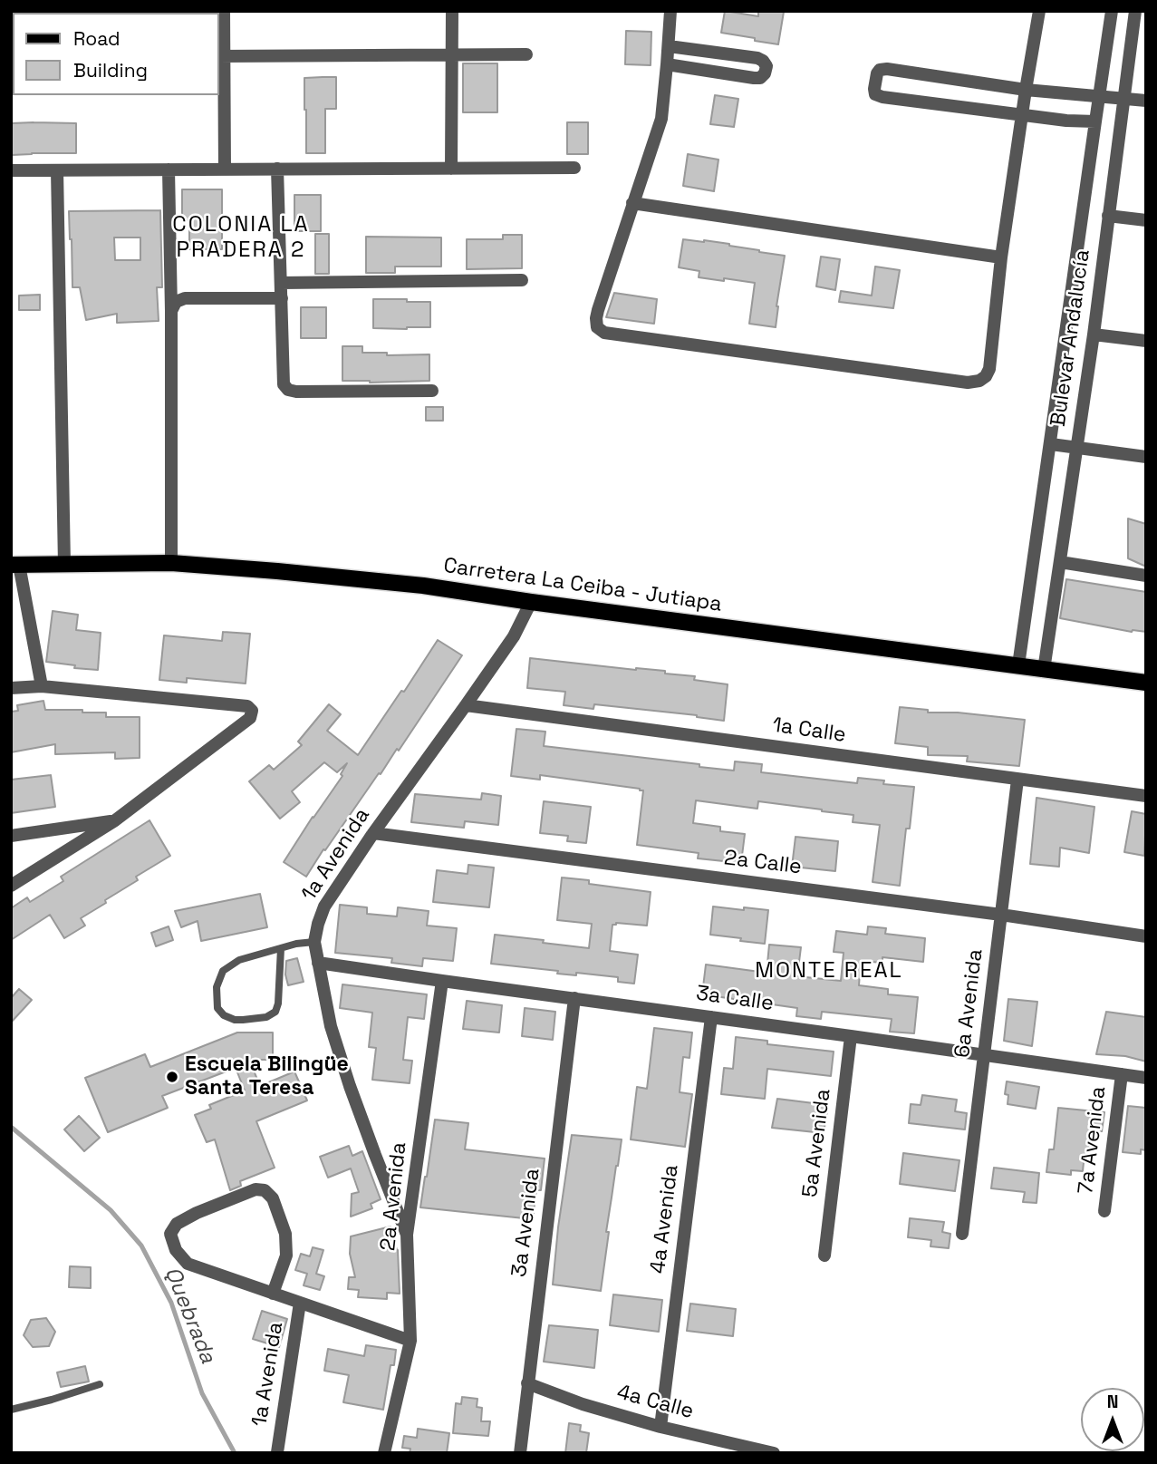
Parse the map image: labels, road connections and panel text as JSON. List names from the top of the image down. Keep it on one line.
{"streets":{"main road":["Carretera La Ceiba - Jutiapa"],"street":["Bulevar Andalucía","1a Calle","1a Avenida","2a Calle","3a Calle","6a Avenida","7a Avenida","5a Avenida","2a Avenida","4a Avenida","3a Avenida","4a Calle"]},"crossings":[["Bulevar Andalucía","Carretera La Ceiba - Jutiapa"],["Carretera La Ceiba - Jutiapa","1a Avenida"],["1a Calle","1a Avenida"],["1a Calle","6a Avenida"],["1a Avenida","2a Calle"],["1a Avenida","3a Calle"],["1a Avenida","2a Avenida"],["2a Calle","6a Avenida"],["3a Calle","6a Avenida"],["3a Calle","7a Avenida"],["3a Calle","5a Avenida"],["3a Calle","2a Avenida"],["3a Calle","4a Avenida"],["3a Calle","3a Avenida"],["4a Avenida","4a Calle"],["3a Avenida","4a Calle"]],"districts":["COLONIA LA PRADERA 2","MONTE REAL"],"water":["Quebrada"],"places":["Escuela Bilingüe Santa Teresa"],"legend":["Road","Building"],"north":"top"}
